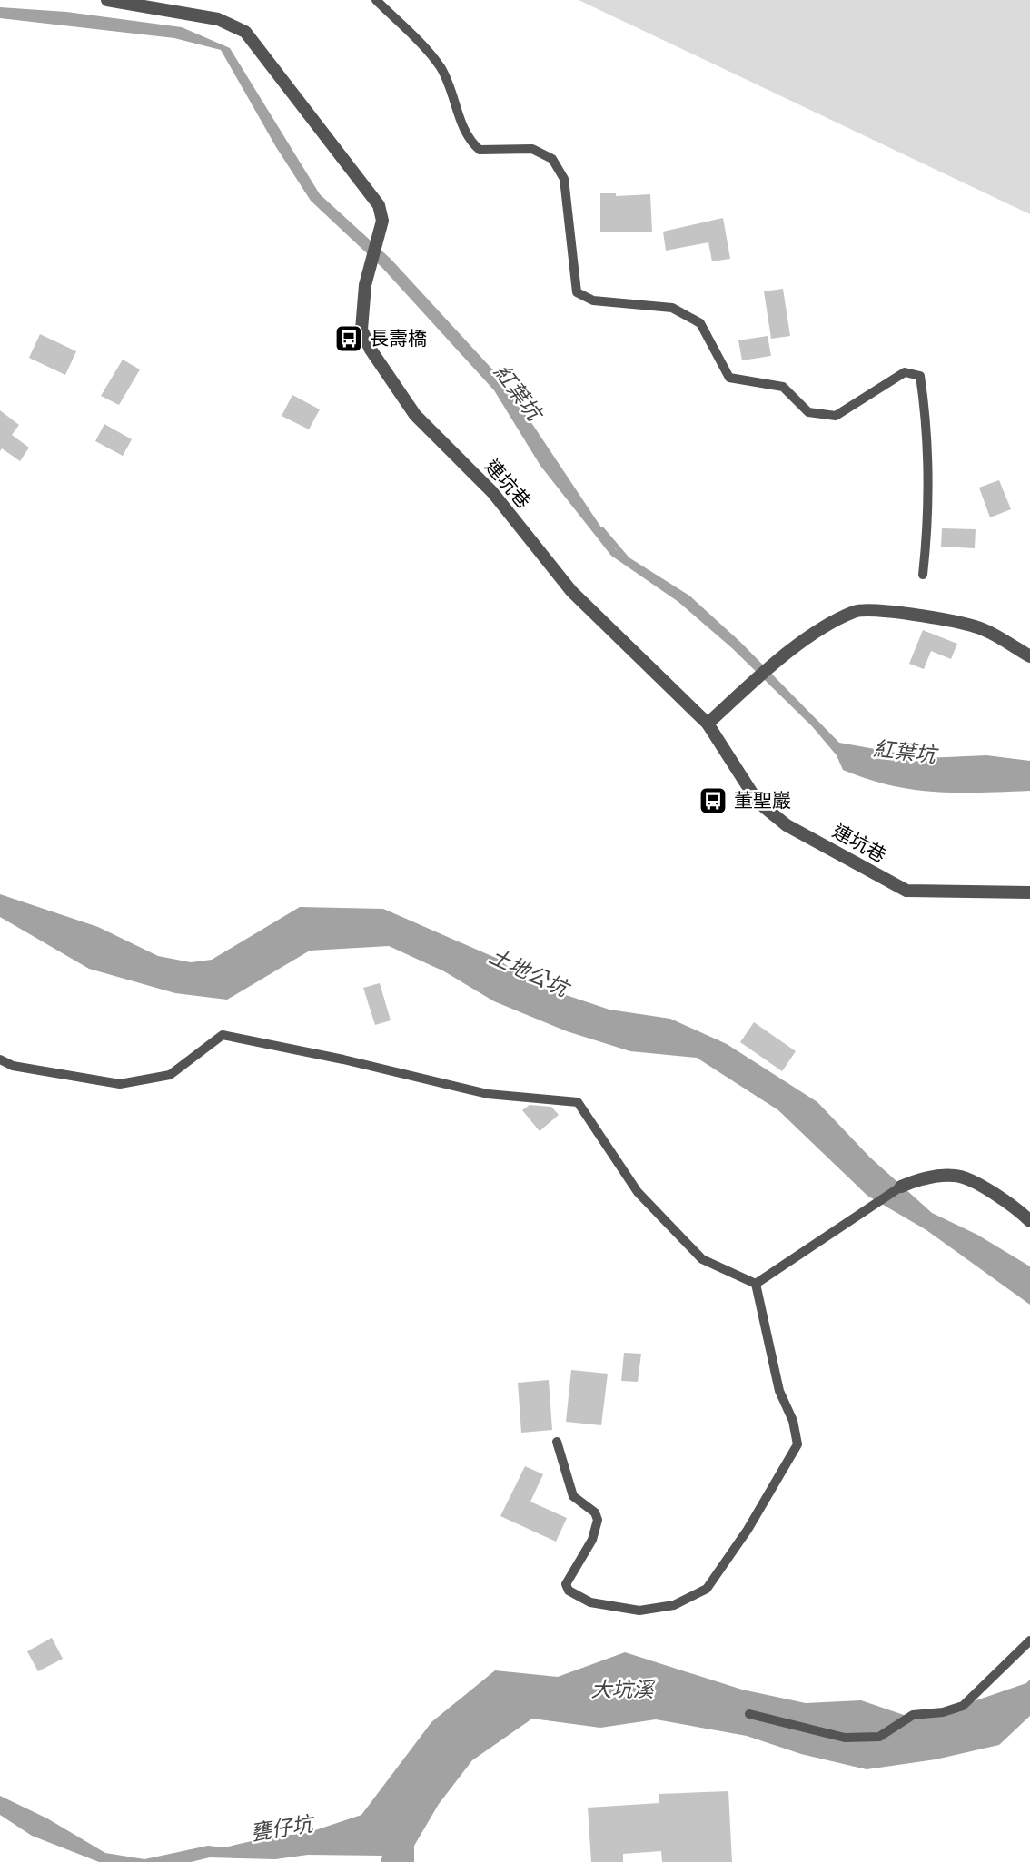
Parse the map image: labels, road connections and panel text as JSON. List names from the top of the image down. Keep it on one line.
{"streets":{"street":["連坑巷"]},"water":["紅葉坑","土地公坑","大坑溪","甕仔坑"],"places":{"bus stop":["長壽橋","董聖巖"]}}
